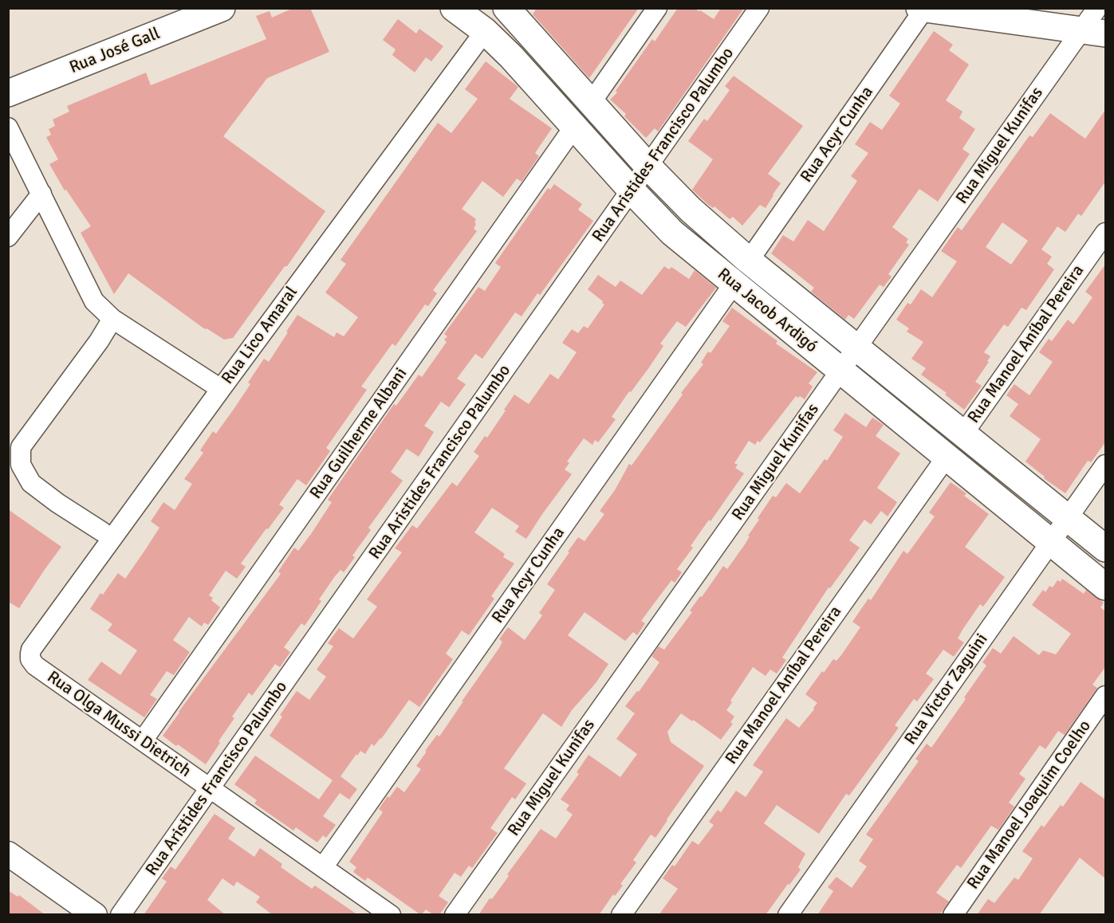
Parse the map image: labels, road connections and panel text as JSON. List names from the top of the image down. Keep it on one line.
{"streets":{"main road":["Rua José Gall","Rua Jacob Ardigó","Rua Lico Amaral"],"street":["Rua Acyr Cunha","Rua Aristides Francisco Palumbo","Rua Miguel Kunifas","Rua Manoel Aníbal Pereira","Rua Guilherme Albani","Rua Victor Zaguini","Rua Olga Mussi Dietrich","Rua Manoel Joaquim Coelho"]},"crossings":[["Rua Acyr Cunha","Rua Jacob Ardigó"],["Rua Acyr Cunha","Rua Olga Mussi Dietrich"],["Rua Aristides Francisco Palumbo","Rua Jacob Ardigó"],["Rua Aristides Francisco Palumbo","Rua Olga Mussi Dietrich"],["Rua Miguel Kunifas","Rua Jacob Ardigó"],["Rua Jacob Ardigó","Rua Lico Amaral"],["Rua Jacob Ardigó","Rua Manoel Aníbal Pereira"],["Rua Jacob Ardigó","Rua Guilherme Albani"],["Rua Jacob Ardigó","Rua Victor Zaguini"],["Rua Lico Amaral","Rua Olga Mussi Dietrich"],["Rua Guilherme Albani","Rua Olga Mussi Dietrich"]]}
